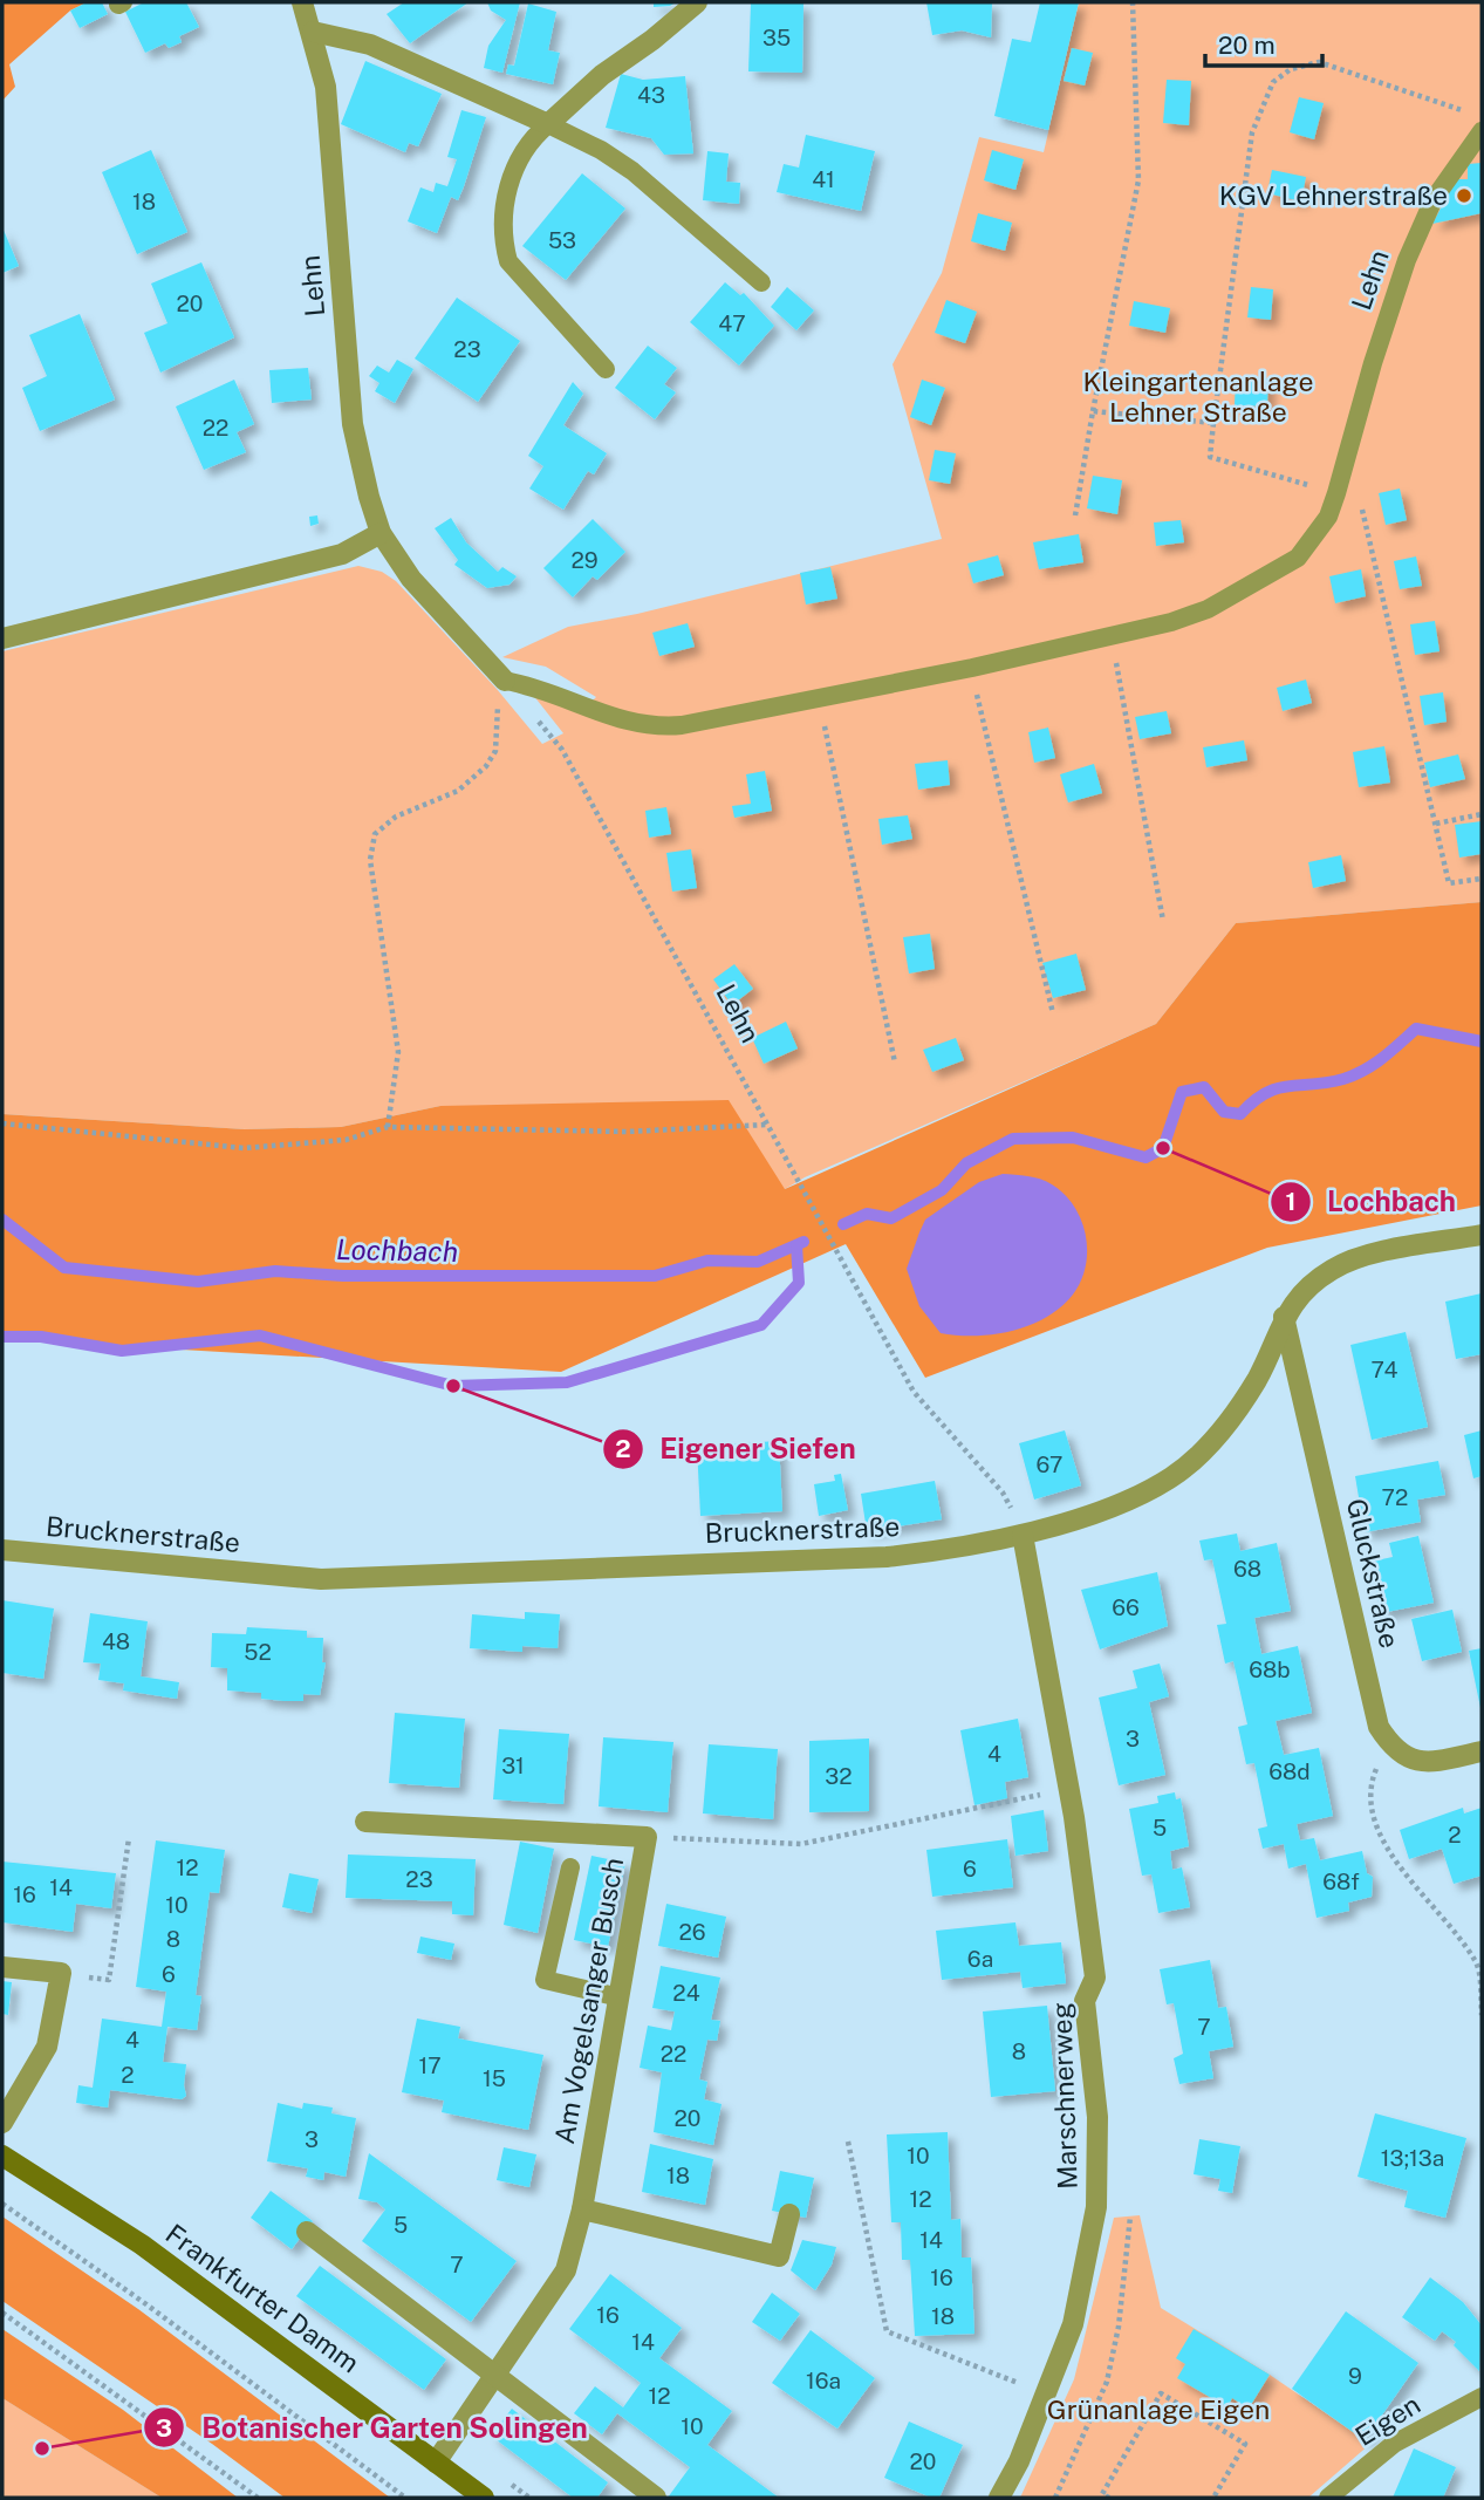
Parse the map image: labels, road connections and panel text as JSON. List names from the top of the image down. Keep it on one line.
{"streets":{"main road":["Frankfurter Damm"],"street":["Lehn","Brucknerstraße","Gluckstraße","Am Vogelsanger Busch","Marschnerweg"],"lane":["Eigen"]},"crossings":[["Lehn","Brucknerstraße"],["Lehn","Marschnerweg"],["Brucknerstraße","Gluckstraße"],["Brucknerstraße","Marschnerweg"],["Am Vogelsanger Busch","Frankfurter Damm"]],"water":["Lochbach"],"parks":["Kleingartenanlage Lehner Straße","Grünanlage Eigen"],"places":["KGV Lehnerstraße","Lochbach","Eigener Siefen","Botanischer Garten Solingen"],"house_numbers":["35","43","41","18","53","20","47","23","22","29","74","67","72","68","66","48","52","68b","3","4","31","68d","32","5","2","12","6","23","68f","14","16","10","26","8","6a","6","24","7","4","8","22","17","2","15","20","3","10","13;13a","18","12","5","14","7","16","16","18","14","9","16a","12","10","20"],"scale_bar":"20 m"}
